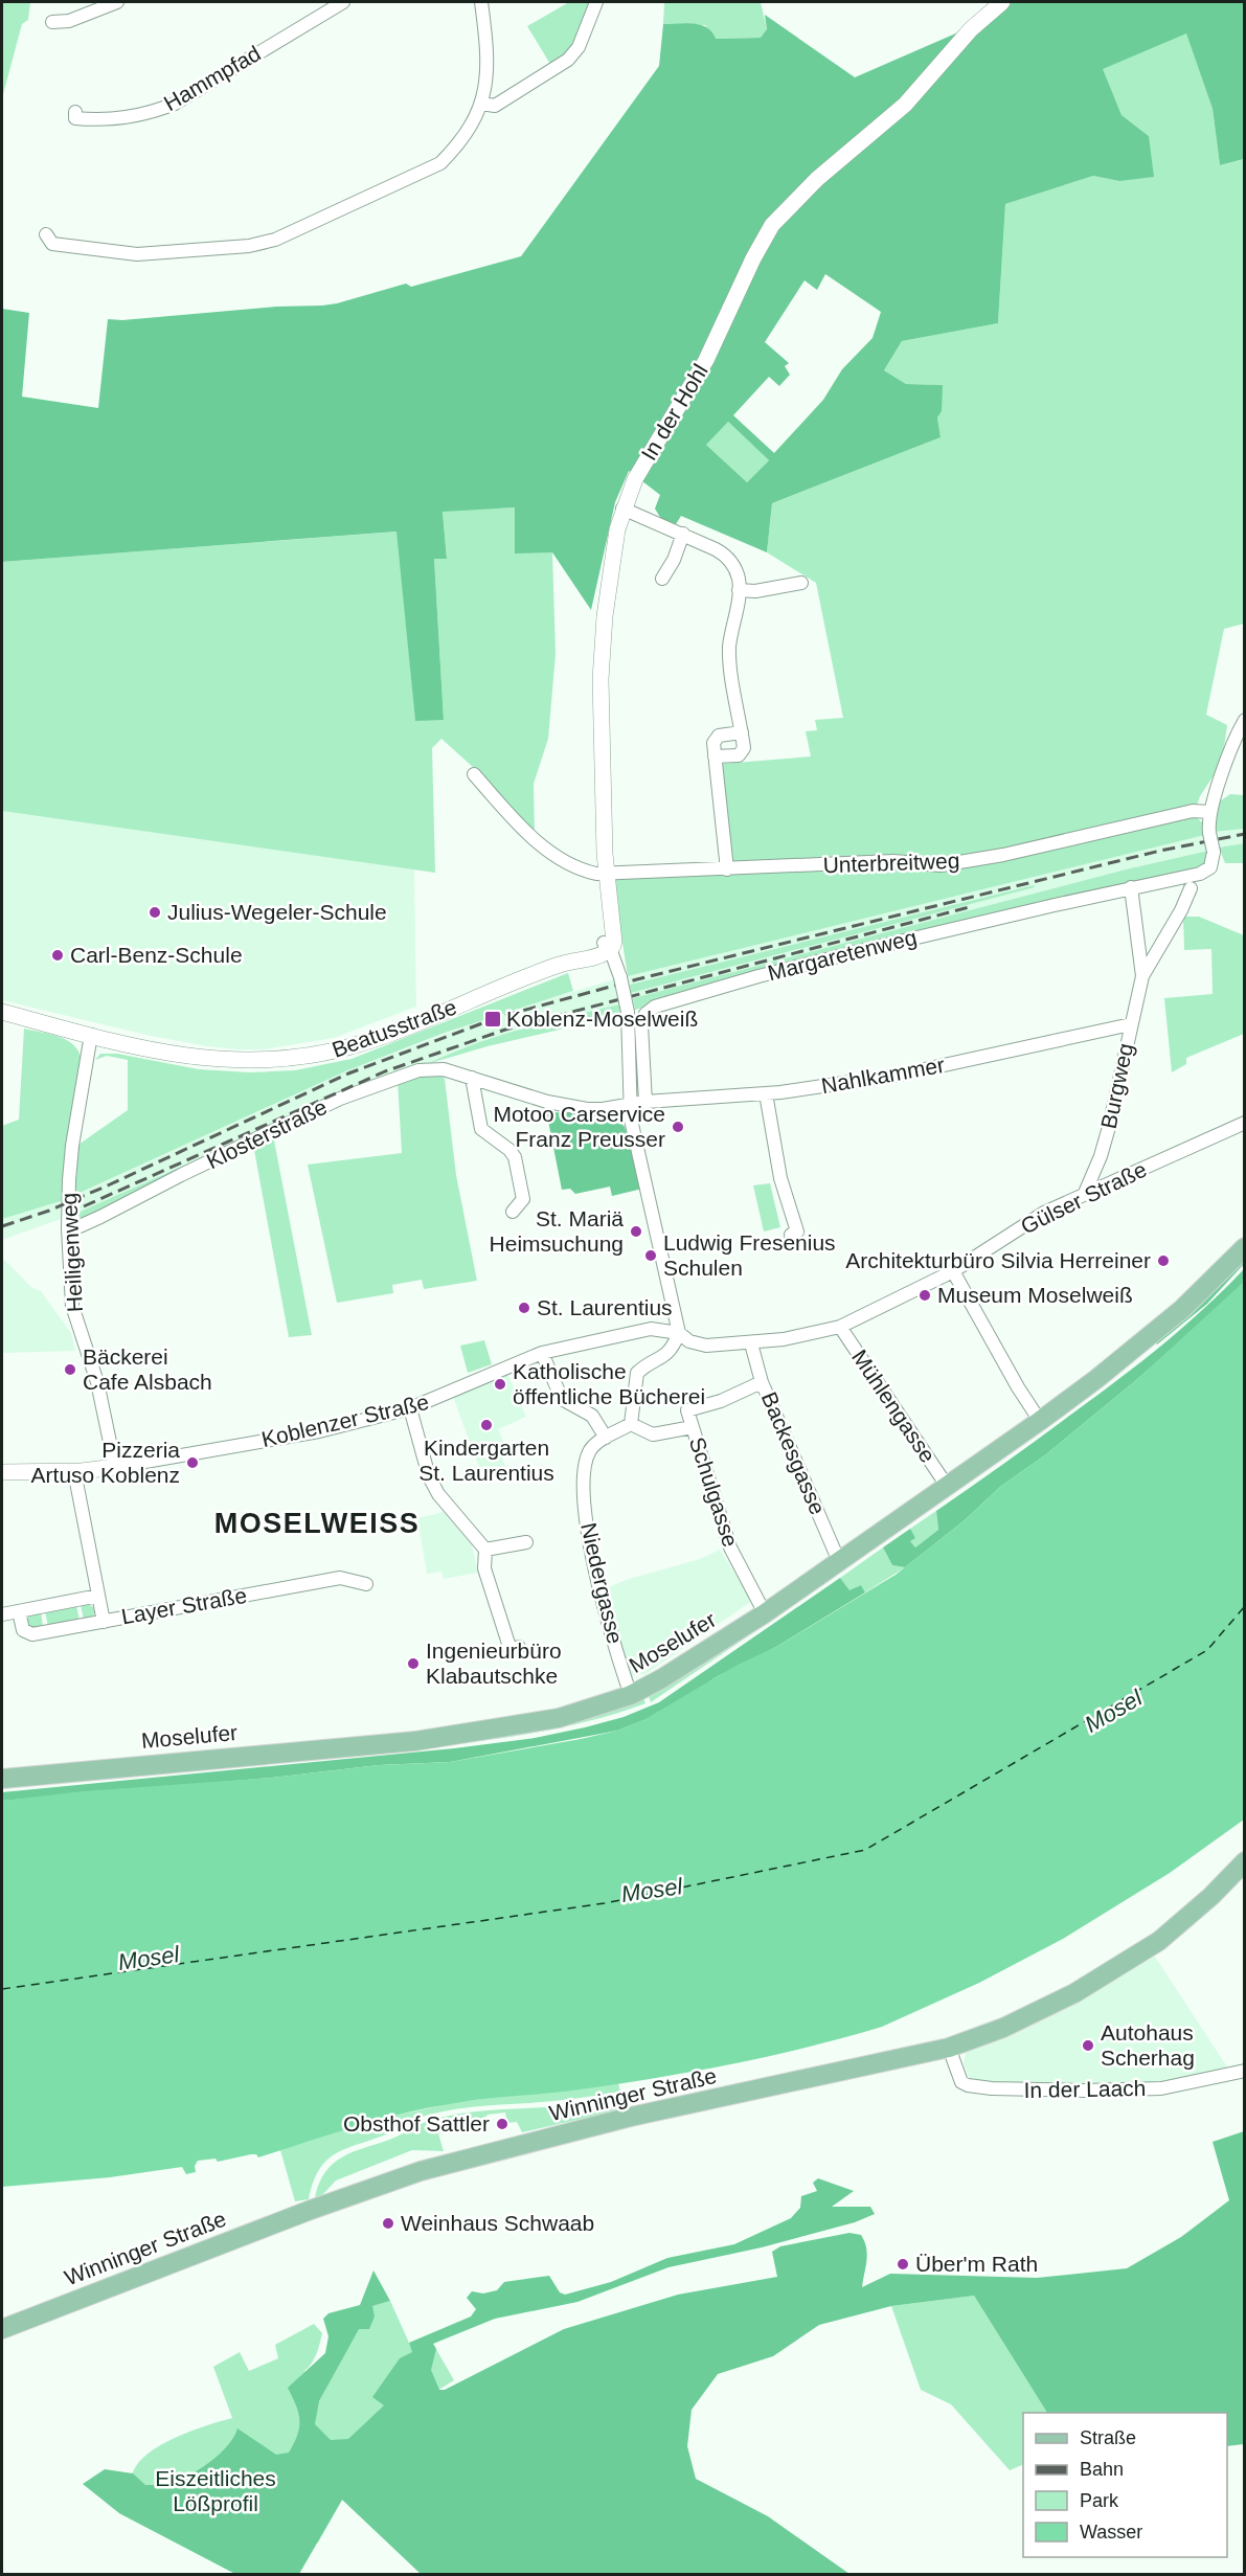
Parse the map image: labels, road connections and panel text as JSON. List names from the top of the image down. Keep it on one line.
{"streets":{"main road":["Moselufer","Winninger Straße"],"street":["Hammpfad","In der Hohl","Unterbreitweg","Margaretenweg","Beatusstraße","Nahlkammer","Burgweg","Klosterstraße","Gülser Straße","Heiligenweg","Mühlengasse","Koblenzer Straße","Backesgasse","Schulgasse","Niedergasse","Layer Straße","In der Laach"]},"crossings":[["In der Hohl","Unterbreitweg"],["In der Hohl","Beatusstraße"],["Margaretenweg","Nahlkammer"],["Margaretenweg","Burgweg"],["Beatusstraße","Heiligenweg"],["Nahlkammer","Burgweg"],["Nahlkammer","Klosterstraße"],["Burgweg","Gülser Straße"],["Klosterstraße","Heiligenweg"],["Gülser Straße","Mühlengasse"],["Gülser Straße","Koblenzer Straße"],["Gülser Straße","Backesgasse"],["Heiligenweg","Koblenzer Straße"],["Mühlengasse","Moselufer"],["Backesgasse","Moselufer"],["Schulgasse","Moselufer"],["Niedergasse","Moselufer"],["In der Laach","Winninger Straße"]],"districts":["MOSELWEISS"],"water":["Mosel"],"parks":["Eiszeitliches Lößprofil"],"places":{"other":["Julius-Wegeler-Schule","Carl-Benz-Schule","Motoo Carservice Franz Preusser","St. Mariä Heimsuchung","Ludwig Fresenius Schulen","Architekturbüro Silvia Herreiner","Museum Moselweiß","St. Laurentius","Bäckerei Cafe Alsbach","Katholische öffentliche Bücherei","Kindergarten St. Laurentius","Pizzeria Artuso Koblenz","Ingenieurbüro Klabautschke","Autohaus Scherhag","Obsthof Sattler","Weinhaus Schwaab","Über'm Rath"],"transit":["Koblenz-Moselweiß"]},"legend":["Straße","Bahn","Park","Wasser"]}
